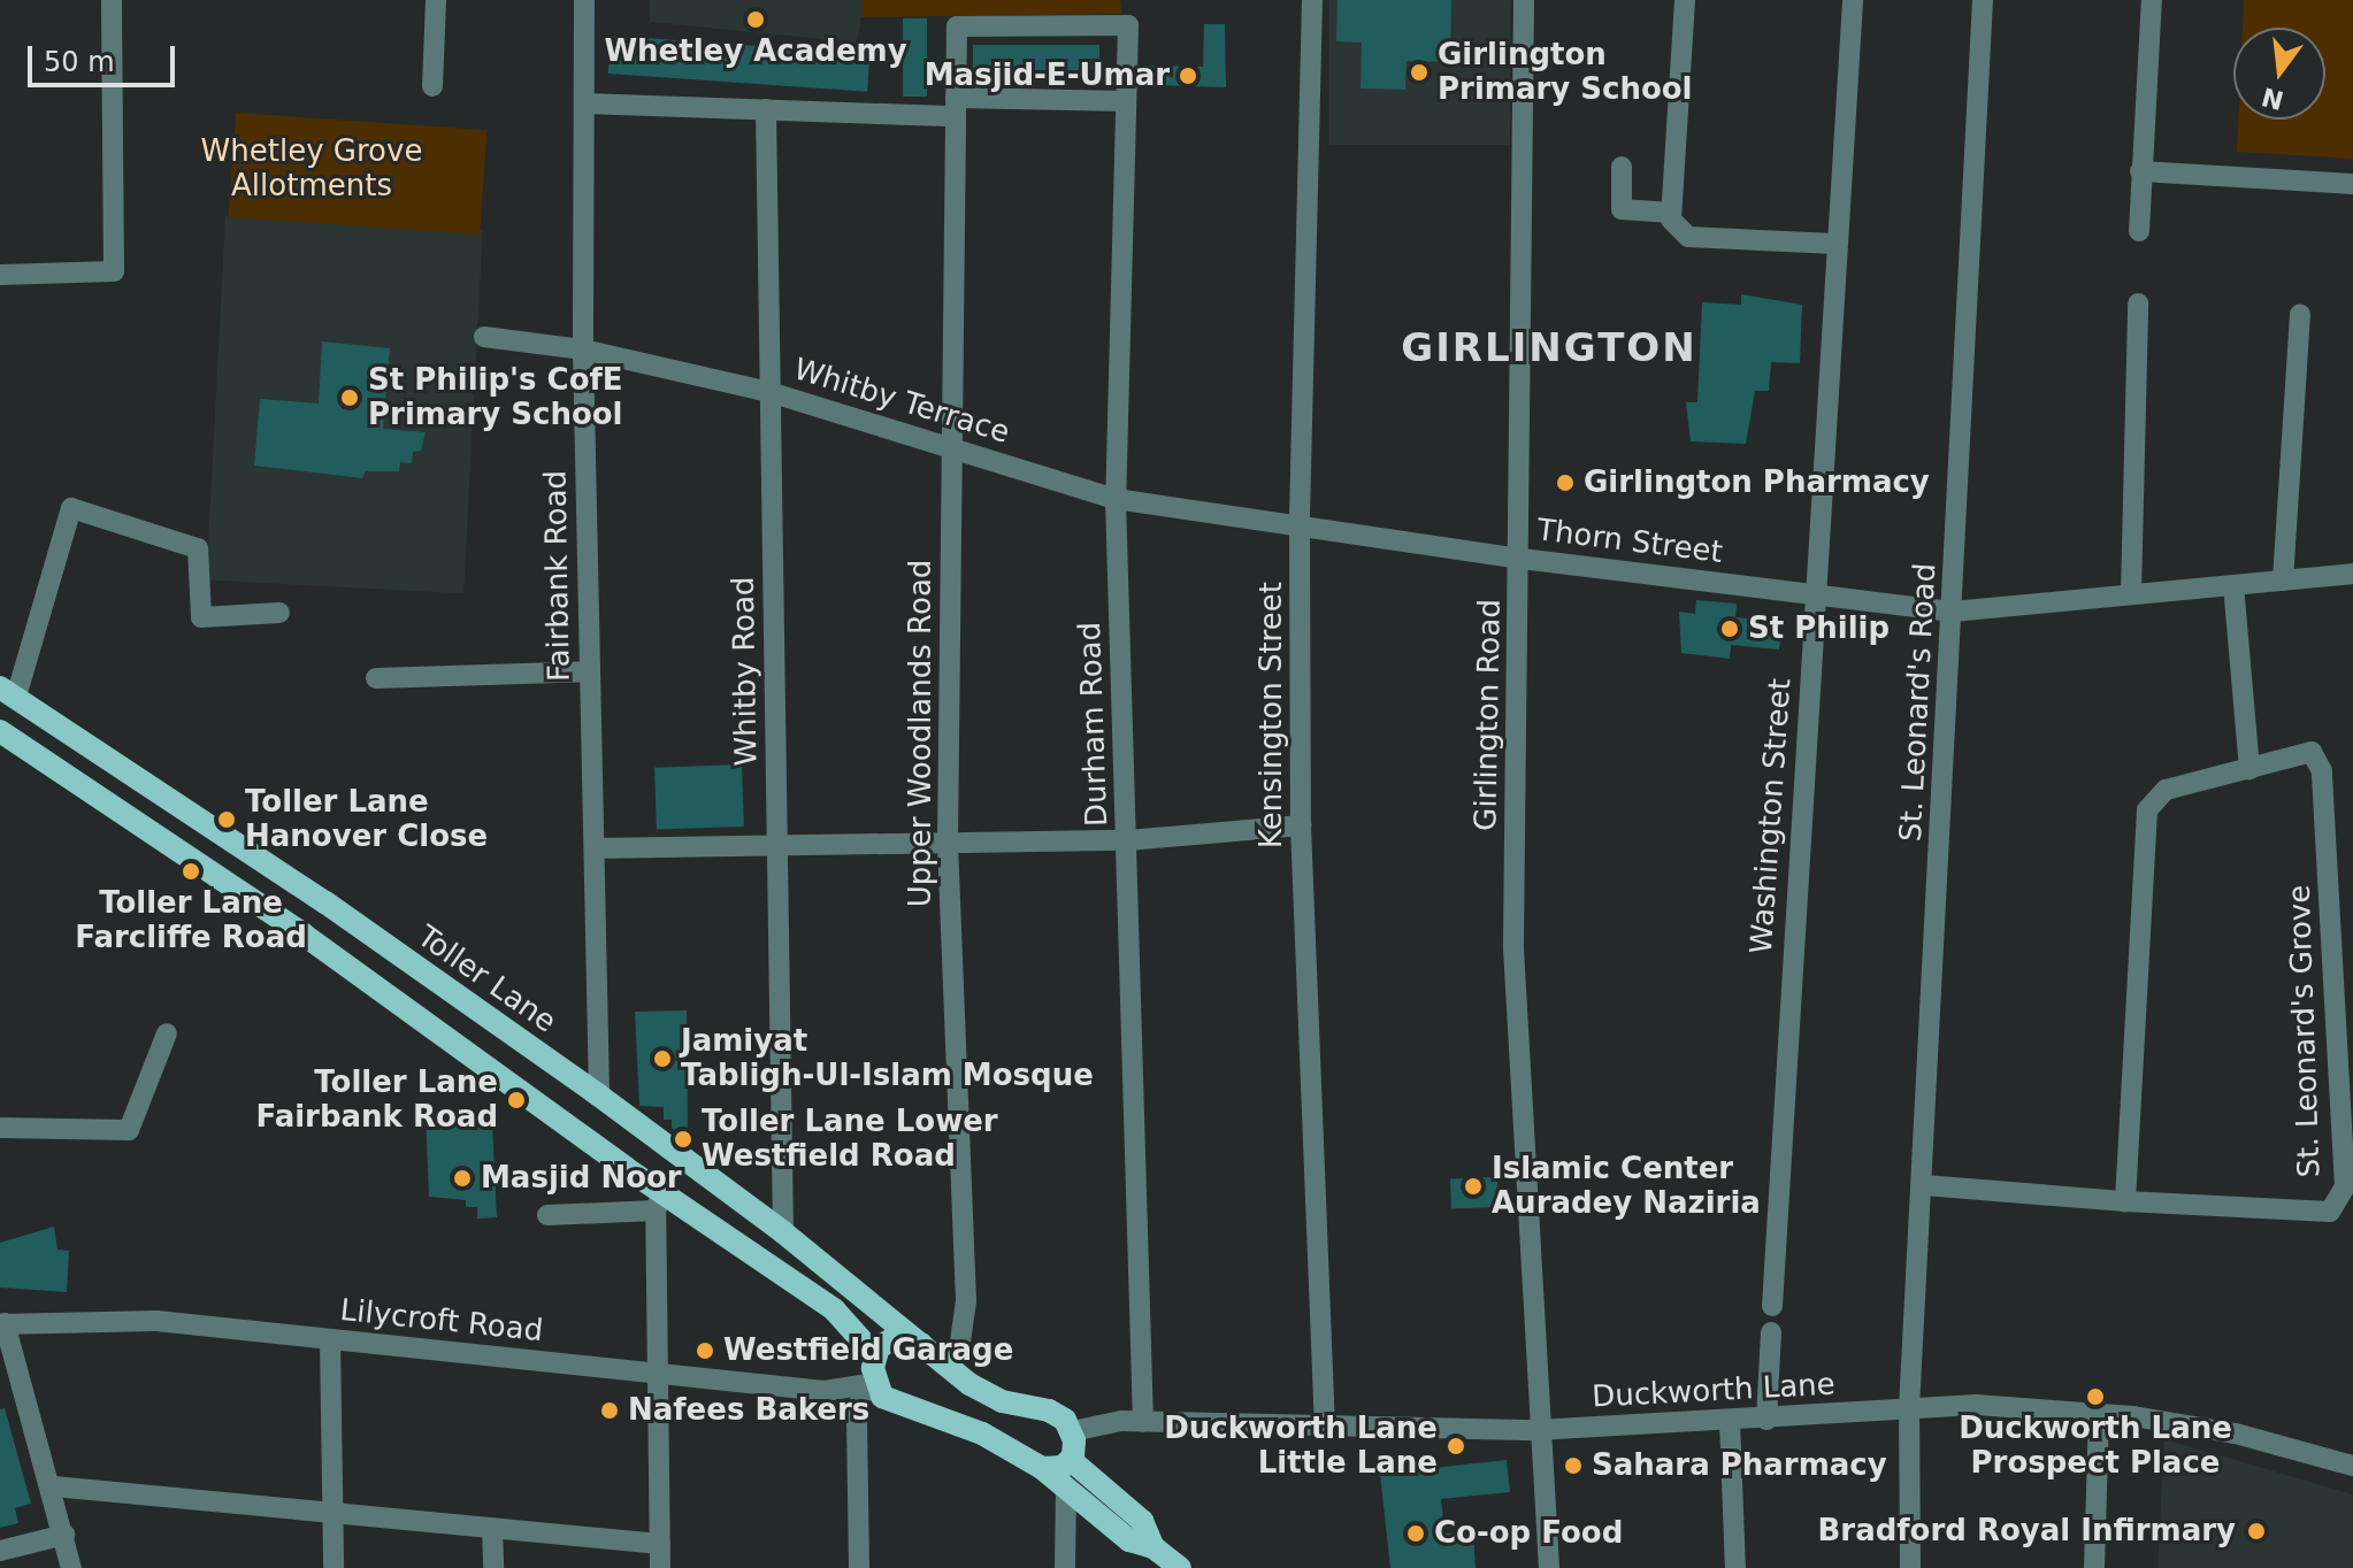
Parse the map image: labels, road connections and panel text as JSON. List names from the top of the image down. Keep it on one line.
{"streets":{"main road":["Toller Lane"],"street":["Whitby Terrace","Thorn Street","Fairbank Road","Whitby Road","St. Leonard's Road","Kensington Street","Girlington Road","Durham Road","Upper Woodlands Road","Washington Street","St. Leonard's Grove","Lilycroft Road","Duckworth Lane"]},"crossings":[["Whitby Terrace","Thorn Street"],["Whitby Terrace","Fairbank Road"],["Whitby Terrace","Whitby Road"],["Whitby Terrace","Kensington Street"],["Whitby Terrace","Durham Road"],["Whitby Terrace","Upper Woodlands Road"],["Thorn Street","St. Leonard's Road"],["Thorn Street","Kensington Street"],["Thorn Street","Girlington Road"],["Thorn Street","Washington Street"],["Fairbank Road","Toller Lane"],["Whitby Road","Toller Lane"],["St. Leonard's Road","St. Leonard's Grove"],["St. Leonard's Road","Duckworth Lane"],["Kensington Street","Duckworth Lane"],["Girlington Road","Duckworth Lane"],["Durham Road","Upper Woodlands Road"],["Durham Road","Duckworth Lane"],["Upper Woodlands Road","Toller Lane"],["Toller Lane","Duckworth Lane"]],"districts":["GIRLINGTON"],"parks":["Whetley Grove Allotments"],"places":["Whetley Academy","Girlington Primary School","Masjid-E-Umar","St Philip's CofE Primary School","Girlington Pharmacy","St Philip","Toller Lane Hanover Close","Toller Lane Farcliffe Road","Jamiyat Tabligh-Ul-Islam Mosque","Toller Lane Fairbank Road","Toller Lane Lower Westfield Road","Masjid Noor","Islamic Center Auradey Naziria","Westfield Garage","Duckworth Lane Prospect Place","Nafees Bakers","Duckworth Lane Little Lane","Sahara Pharmacy","Bradford Royal Infirmary","Co-op Food"],"scale_bar":"50 m","north":"bottom"}
